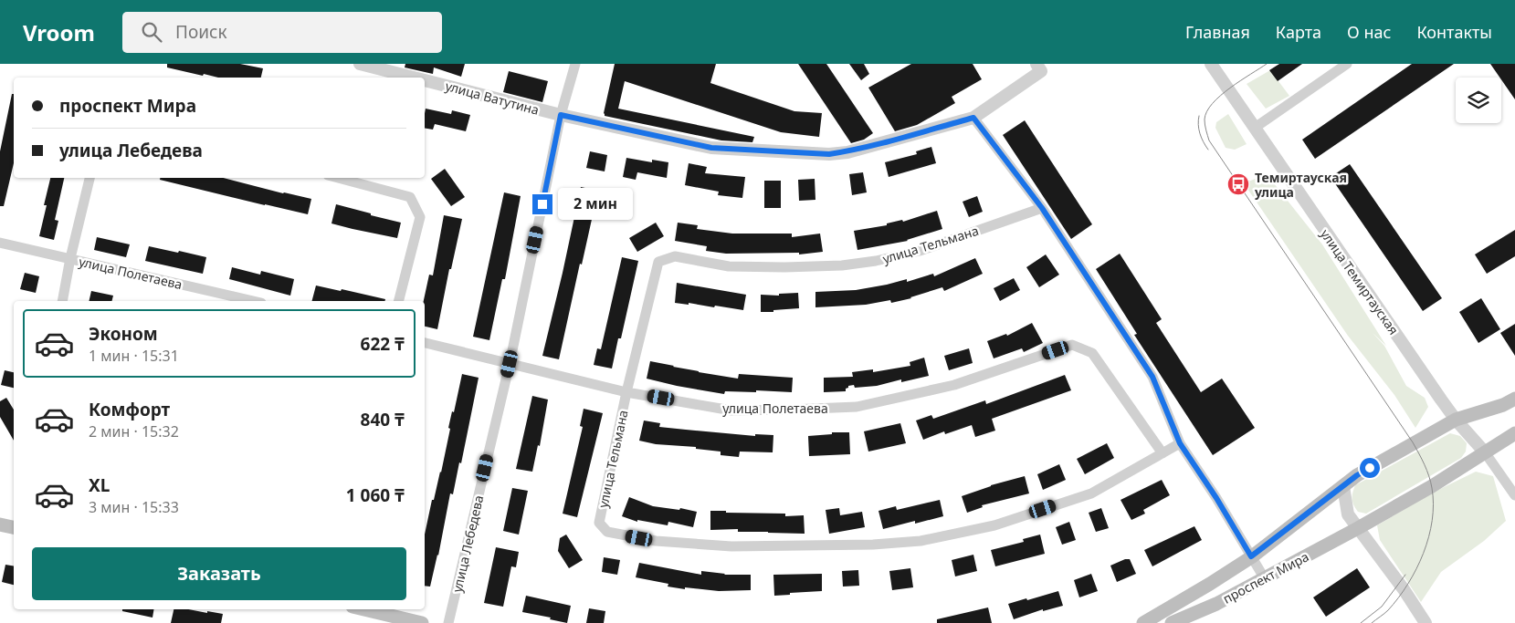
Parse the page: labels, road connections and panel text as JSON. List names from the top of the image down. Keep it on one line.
{"streets":{"main road":["проспект Мира"],"street":["улица Ватутина","улица Тельмана","улица Полетаева","улица Темиртауская","улица Лебедева"]},"crossings":[["улица Ватутина","улица Лебедева"],["улица Тельмана","улица Полетаева"],["улица Полетаева","улица Лебедева"],["улица Темиртауская","проспект Мира"]],"places":{"bus stop":["Темиртауская улица"]},"page":{"header":"Vroom","search":"Поиск","nav":["Главная","Карта","О нас","Контакты"],"banner":["проспект Мира","улица Лебедева"],"bubble":"2 мин","list":[{"name":"Эконом","note":"1 мин · 15:31","value":"622 ₸"},{"name":"Комфорт","note":"2 мин · 15:32","value":"840 ₸"},{"name":"XL","note":"3 мин · 15:33","value":"1 060 ₸"}],"buttons":"Заказать"}}
